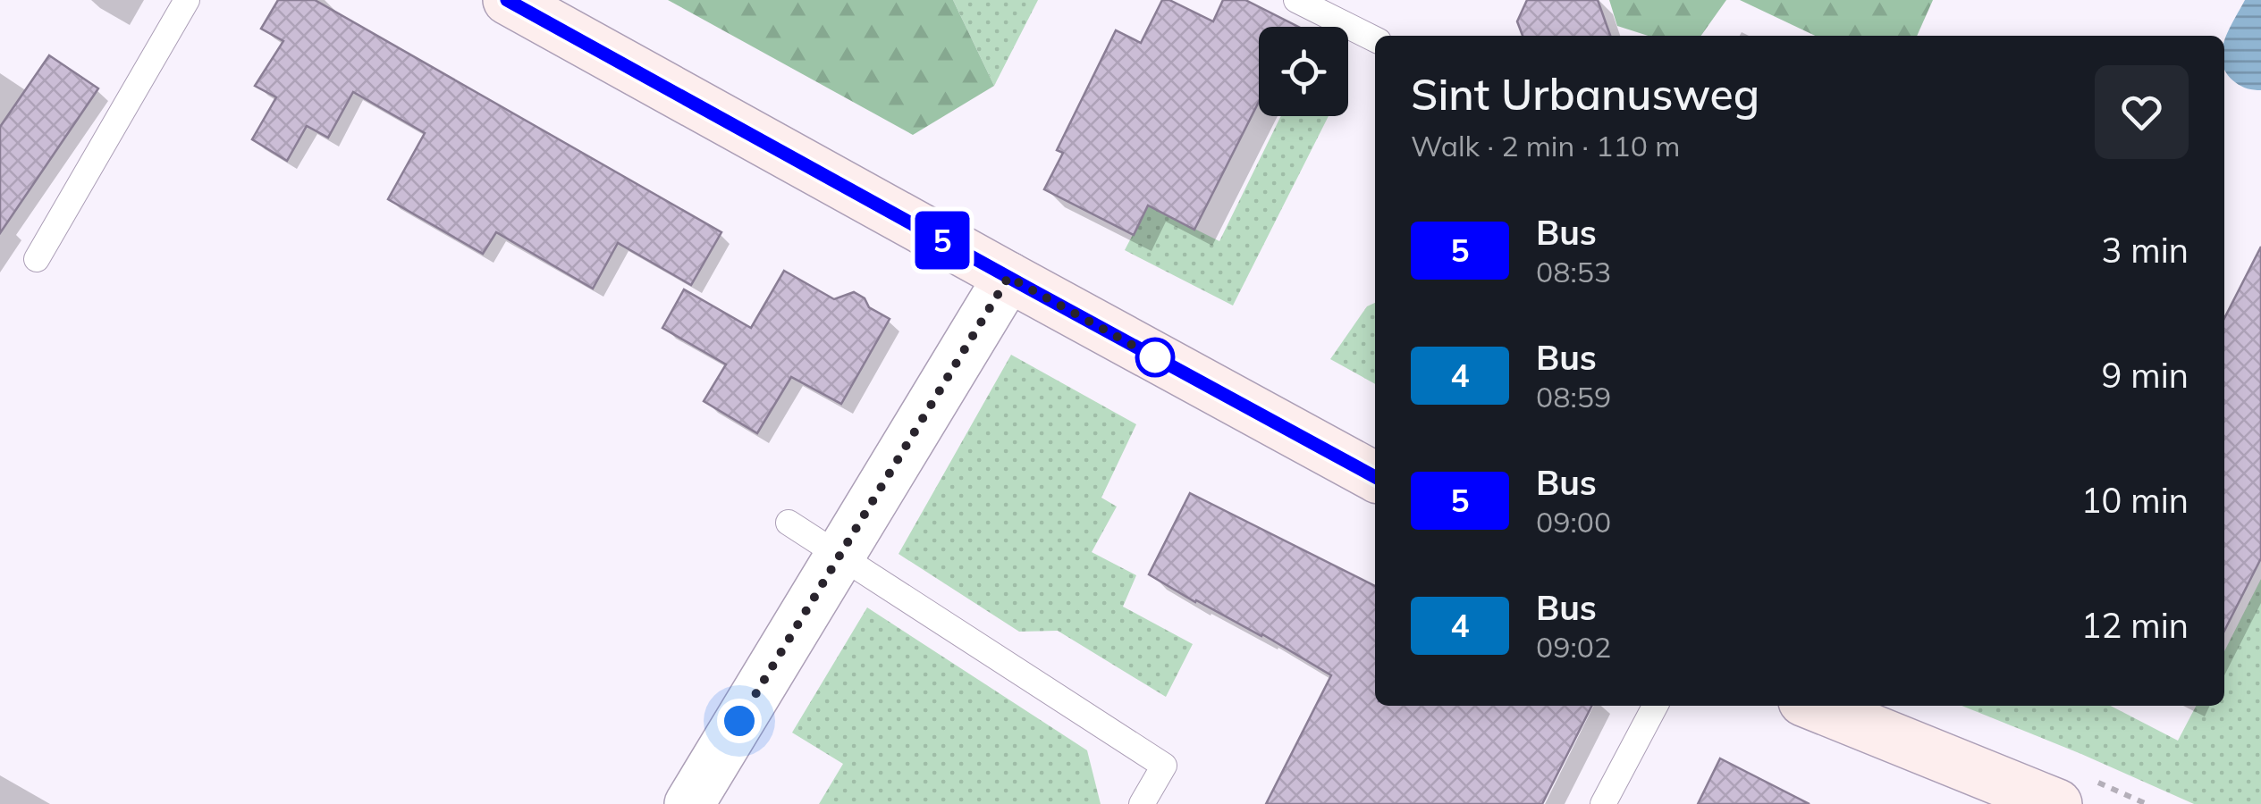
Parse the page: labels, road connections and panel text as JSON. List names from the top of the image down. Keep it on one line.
{"lines":["bus line 5"],"page":{"on_map":"5","heading":["Sint Urbanusweg","Walk · 2 min · 110 m"],"list":[{"mark":"5","name":"Bus","note":"08:53","value":"3 min"},{"mark":"4","name":"Bus","note":"08:59","value":"9 min"},{"mark":"5","name":"Bus","note":"09:00","value":"10 min"},{"mark":"4","name":"Bus","note":"09:02","value":"12 min"}]}}
